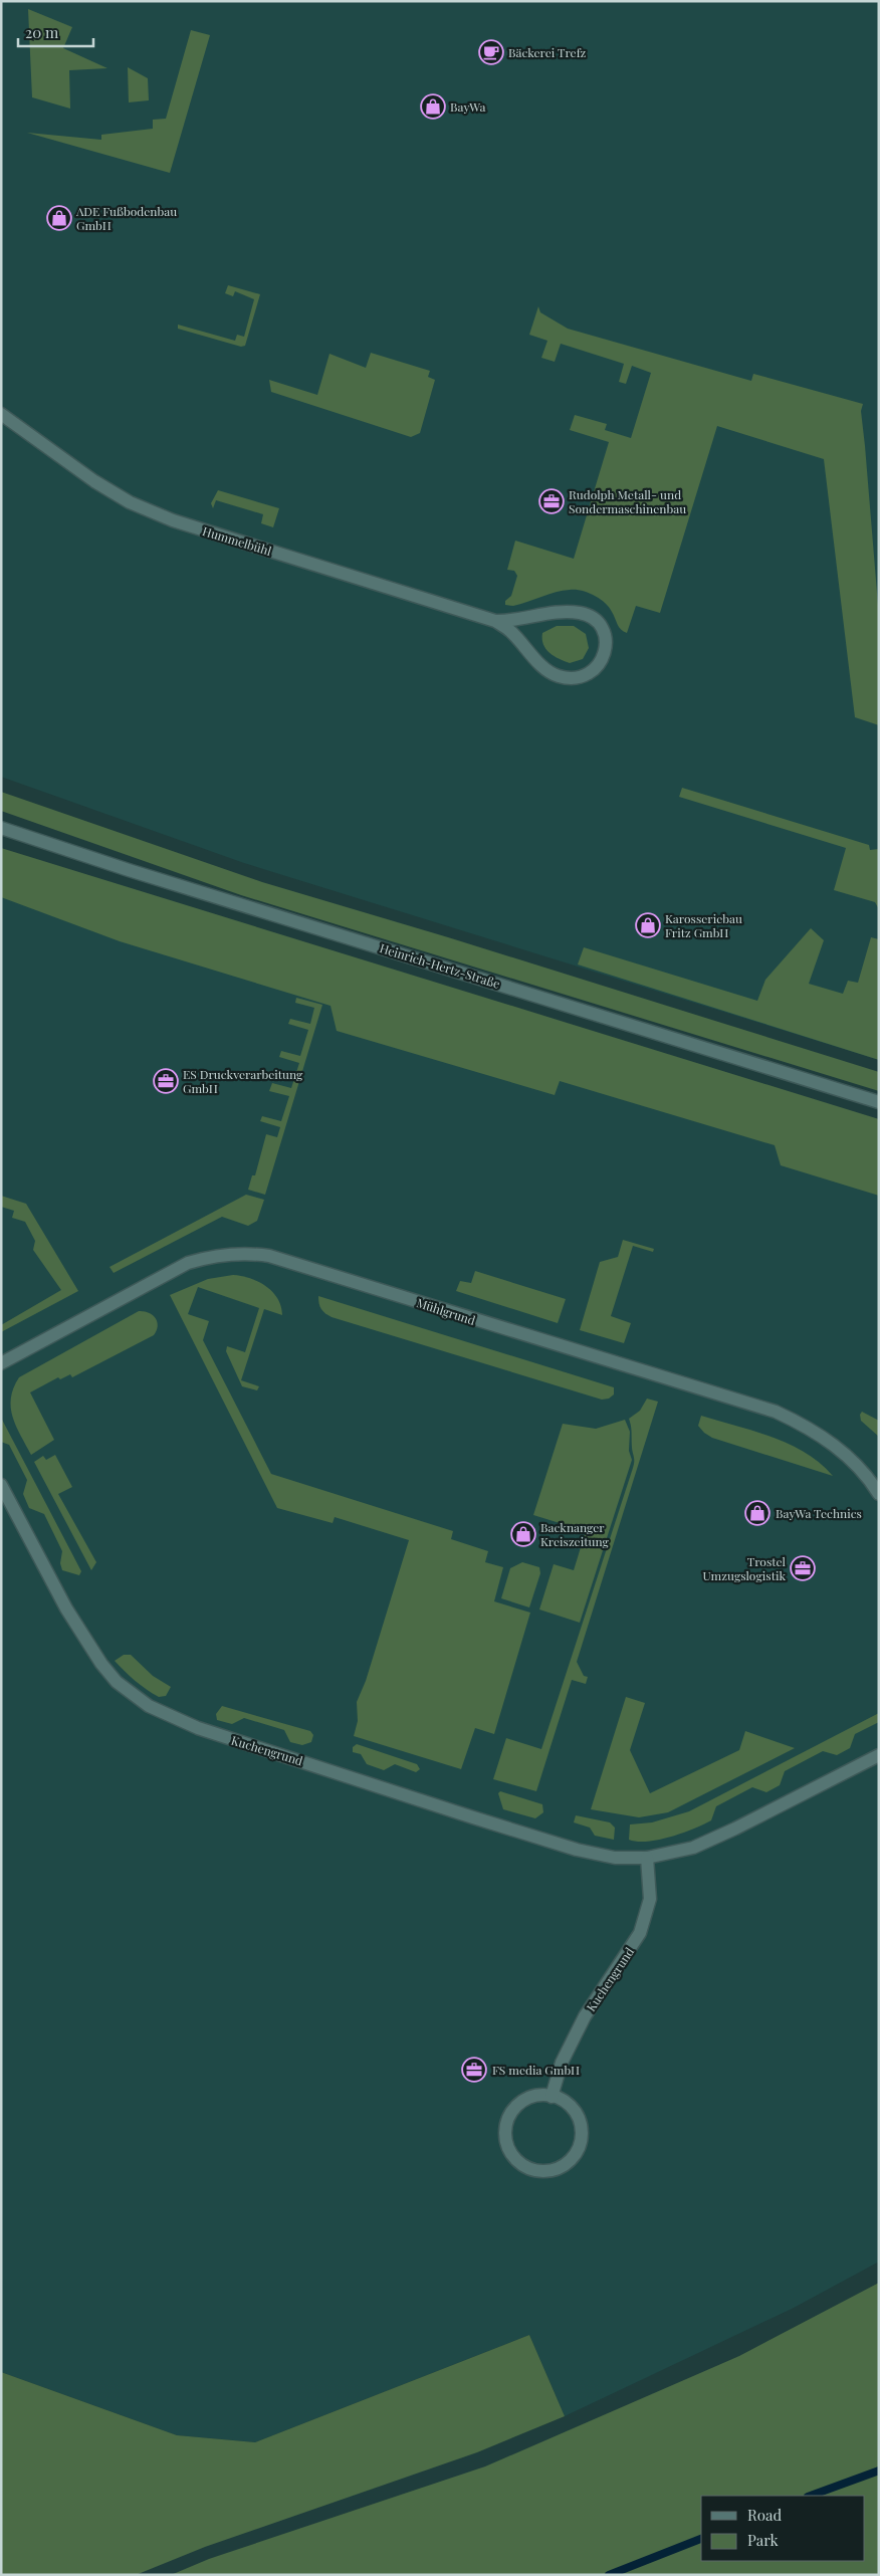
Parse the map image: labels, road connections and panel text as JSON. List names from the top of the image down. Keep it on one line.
{"streets":{"street":["Hummelbühl","Heinrich-Hertz-Straße","Mühlgrund","Kuchengrund"]},"places":{"cafe":["Bäckerei Trefz"],"shop":["BayWa","ADE Fußbodenbau GmbH","Karosseriebau Fritz GmbH","BayWa Technics","Backnanger Kreiszeitung"],"office":["Rudolph Metall- und Sondermaschinenbau","ES Druckverarbeitung GmbH","Trostel Umzugslogistik","FS media GmbH"]},"legend":["Road","Park"],"scale_bar":"20 m"}
